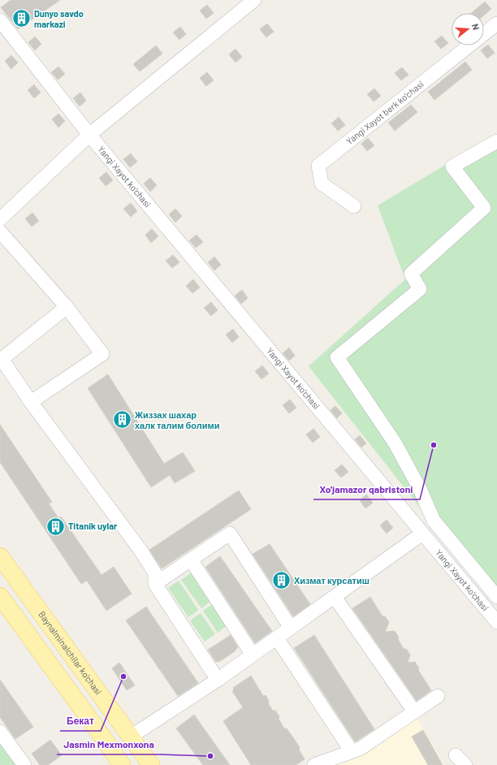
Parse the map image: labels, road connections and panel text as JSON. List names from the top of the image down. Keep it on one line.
{"streets":{"main road":["Baynalminalchilar ko’chasi"],"street":["Yangi Xayot berk ko'chasi","Yangi Xayot ko'chasi"]},"places":{"building":["Dunyo savdo markazi","Жиззах шахар халк талим болими","Titanik uylar","Хизмат курсатиш"],"other":["Xo'jamazor qabristoni","Бекат","Jasmin Mexmonxona"]},"north":"right"}
